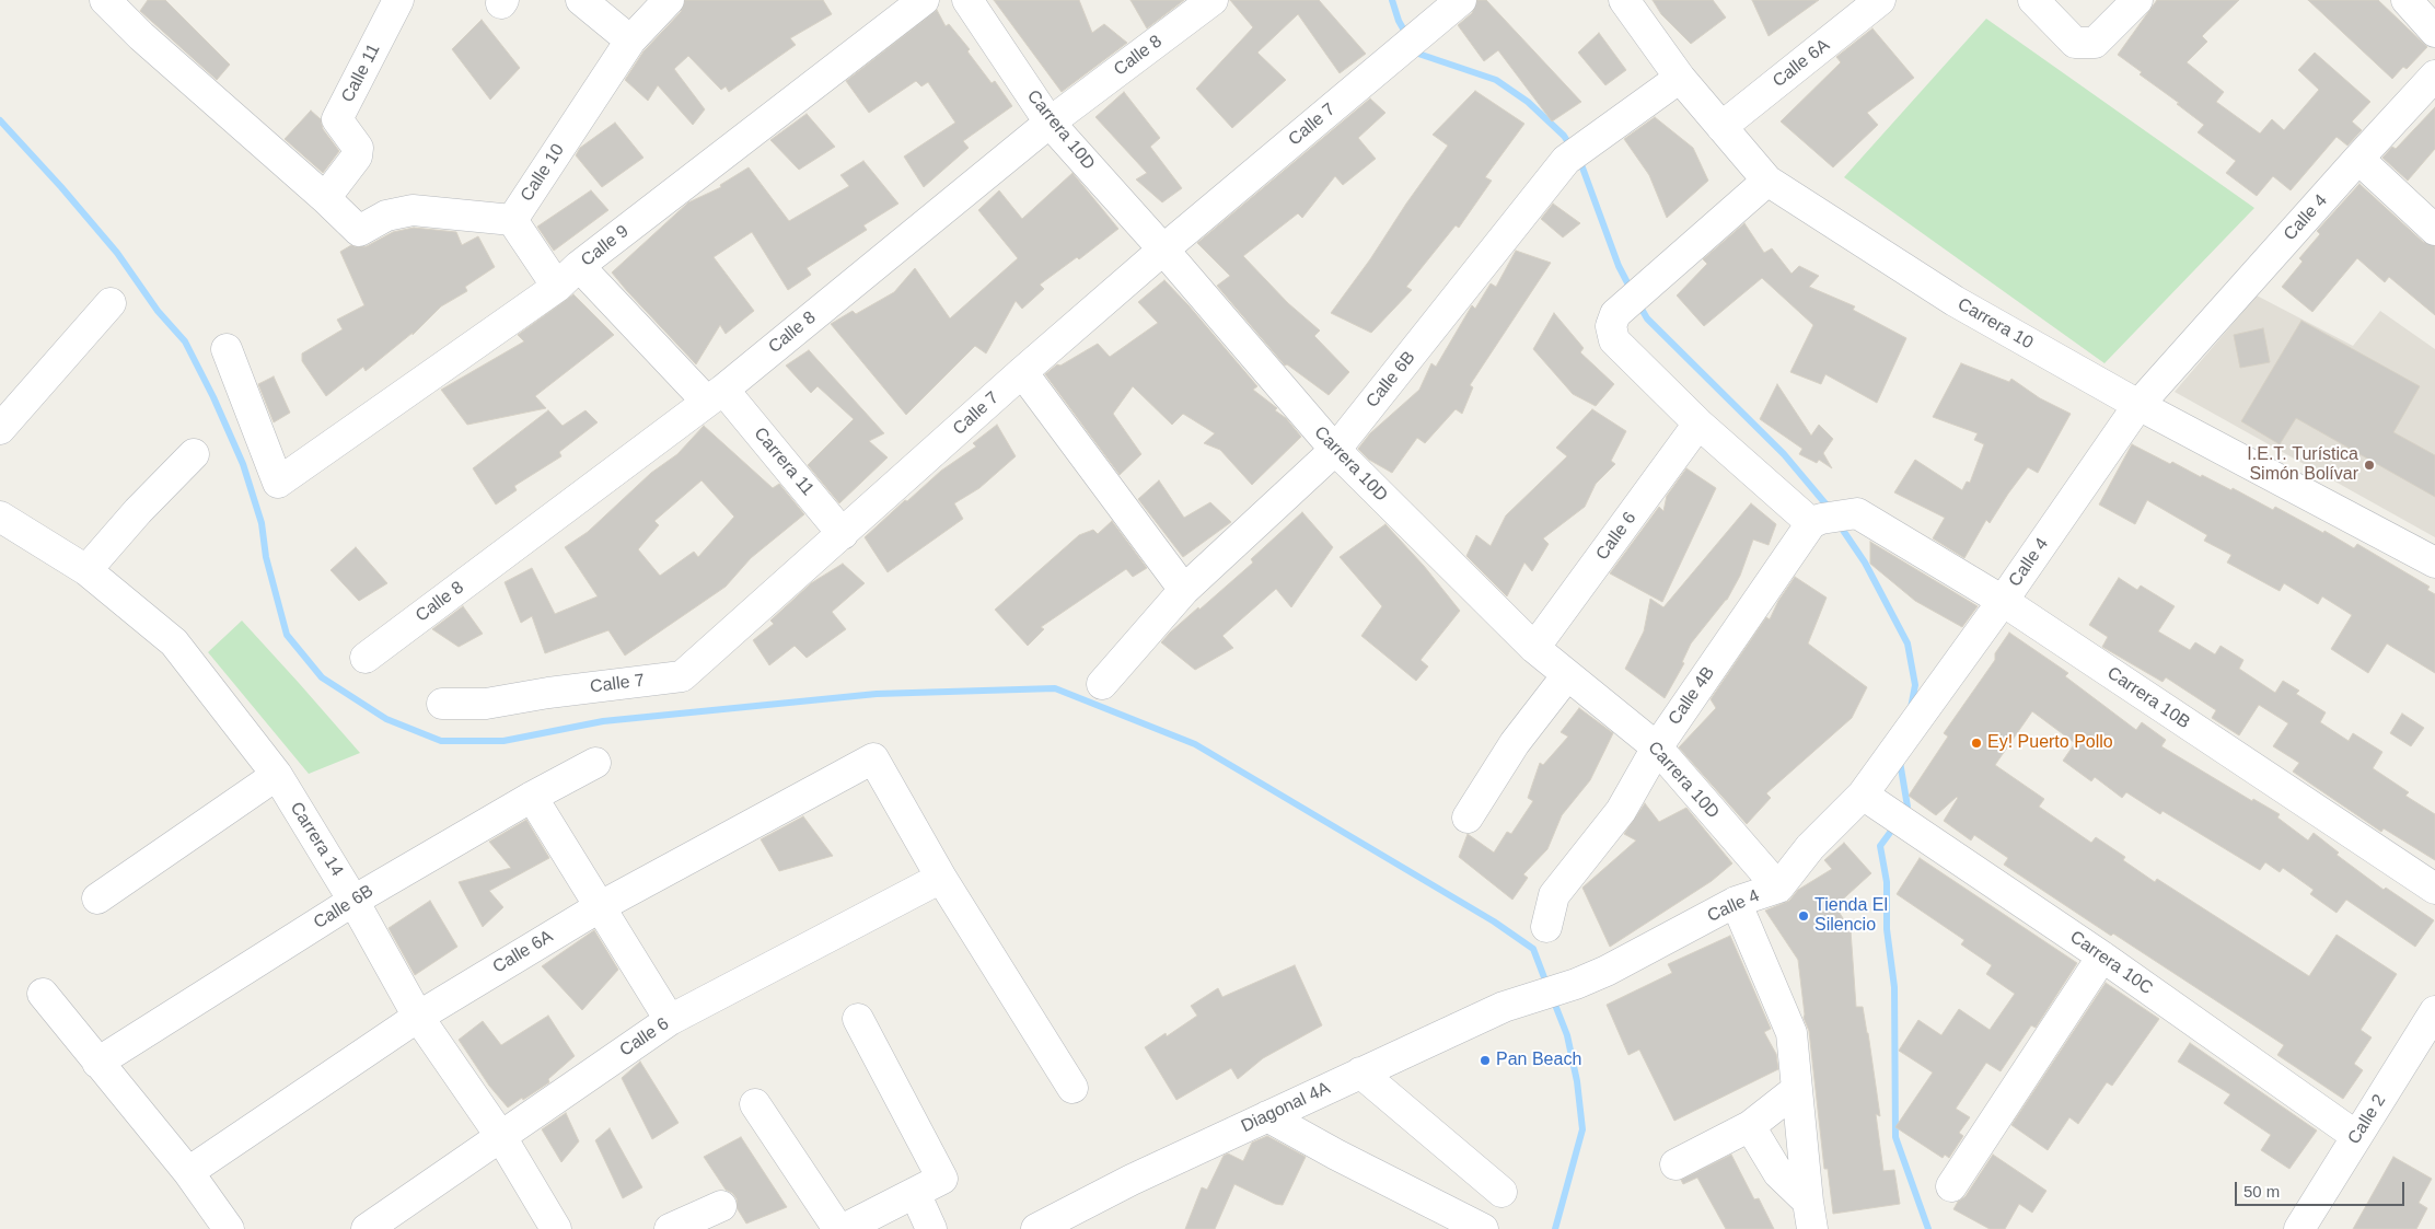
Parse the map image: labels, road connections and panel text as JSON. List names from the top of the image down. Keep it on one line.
{"streets":{"street":["Calle 8","Calle 6A","Calle 11","Calle 7","Carrera 10D","Calle 10","Calle 4","Calle 9","Carrera 10","Calle 6B","Carrera 11","Calle 6","Calle 4B","Carrera 10B","Carrera 14","Carrera 10C","Diagonal 4A","Calle 2"]},"crossings":[["Calle 8","Carrera 10D"],["Calle 8","Carrera 11"],["Calle 6A","Carrera 10"],["Calle 6A","Calle 6"],["Calle 6A","Carrera 14"],["Calle 11","Calle 10"],["Calle 7","Carrera 10D"],["Calle 7","Carrera 11"],["Carrera 10D","Calle 4"],["Carrera 10D","Calle 6B"],["Carrera 10D","Calle 6"],["Carrera 10D","Calle 4B"],["Calle 4","Carrera 10"],["Calle 4","Carrera 10B"],["Calle 4","Carrera 10C"],["Calle 4","Diagonal 4A"],["Calle 9","Carrera 11"],["Carrera 10","Calle 6B"],["Calle 6B","Carrera 14"],["Calle 6","Carrera 14"],["Calle 4B","Carrera 10B"],["Carrera 10C","Calle 2"]],"places":["I.E.T. Turística Simón Bolívar","Ey! Puerto Pollo","Tienda El Silencio","Pan Beach"],"scale_bar":"50 m"}
